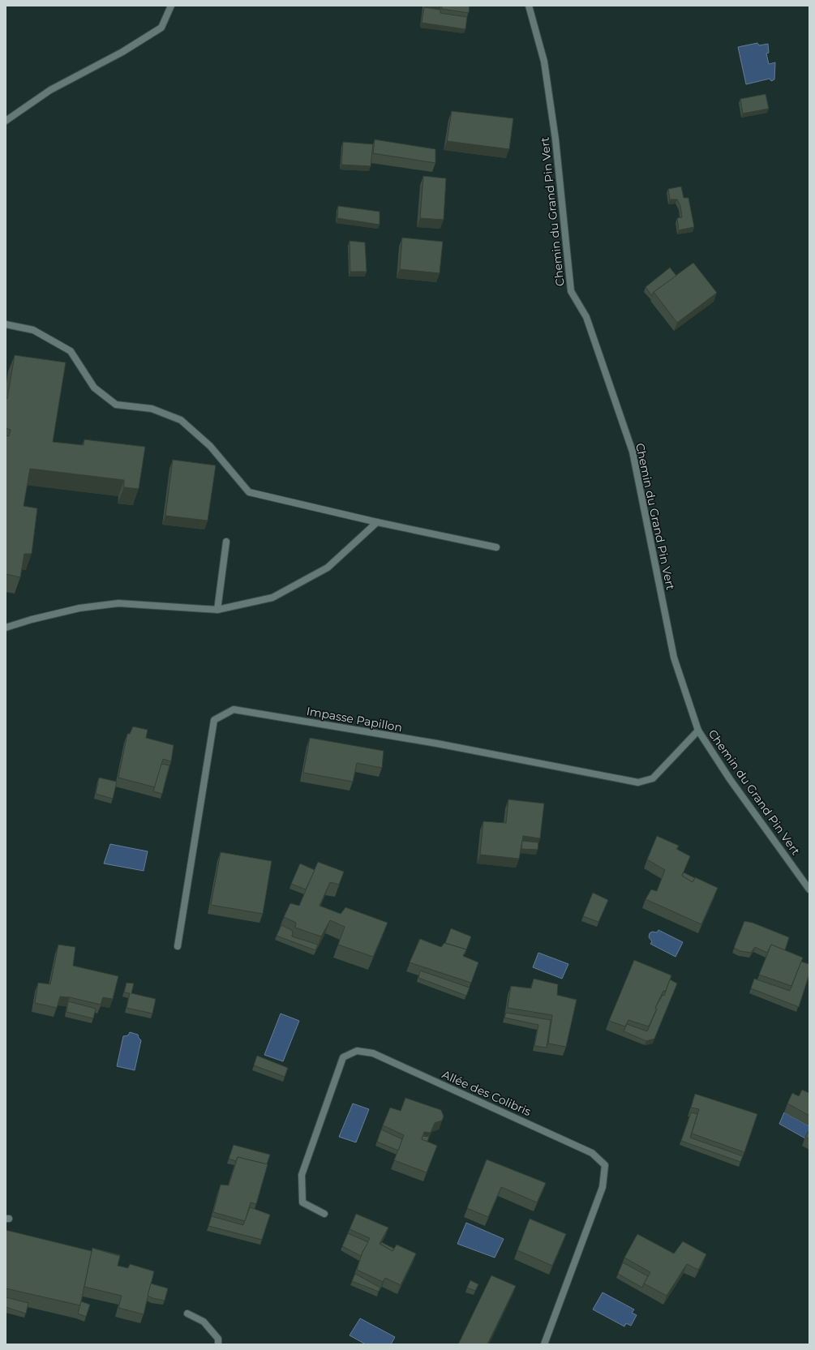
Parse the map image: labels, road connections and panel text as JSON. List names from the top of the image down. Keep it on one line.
{"streets":{"street":["Chemin du Grand Pin Vert","Impasse Papillon","Allée des Colibris"]},"crossings":[["Chemin du Grand Pin Vert","Impasse Papillon"]]}
